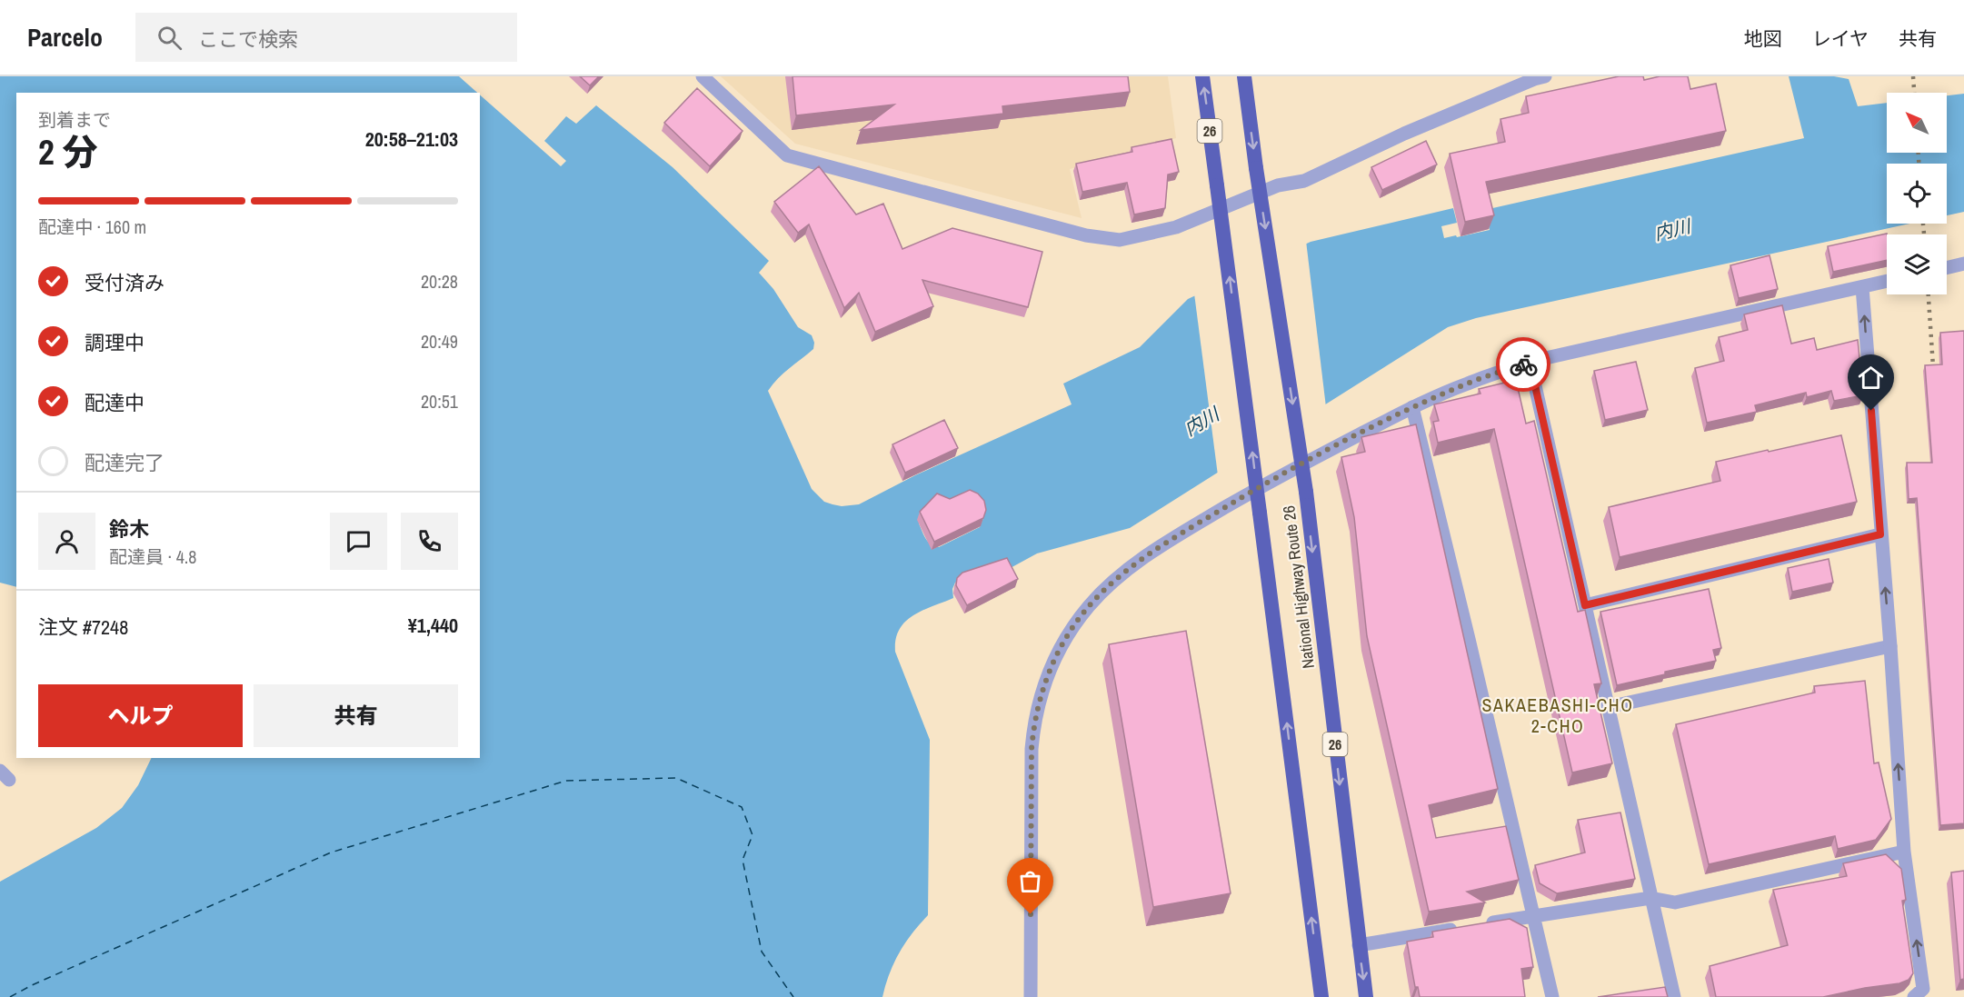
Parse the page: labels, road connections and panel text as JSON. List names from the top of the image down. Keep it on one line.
{"streets":{"highway":["26","National Highway Route 26"]},"districts":["SAKAEBASHI-CHO 2-CHO"],"water":["内川"],"north":"top left","page":{"header":"Parcelo","search":"ここで検索","nav":["地図","レイヤ","共有"],"heading":["2 分","到着まで","20:58–21:03"],"panel":["鈴木","配達員 · 4.8","注文 #7248","¥1,440"],"bar":"配達中 · 160 m","list":[["受付済み","20:28"],["調理中","20:49"],["配達中","20:51"],"配達完了"],"buttons":["ヘルプ","共有"]}}
